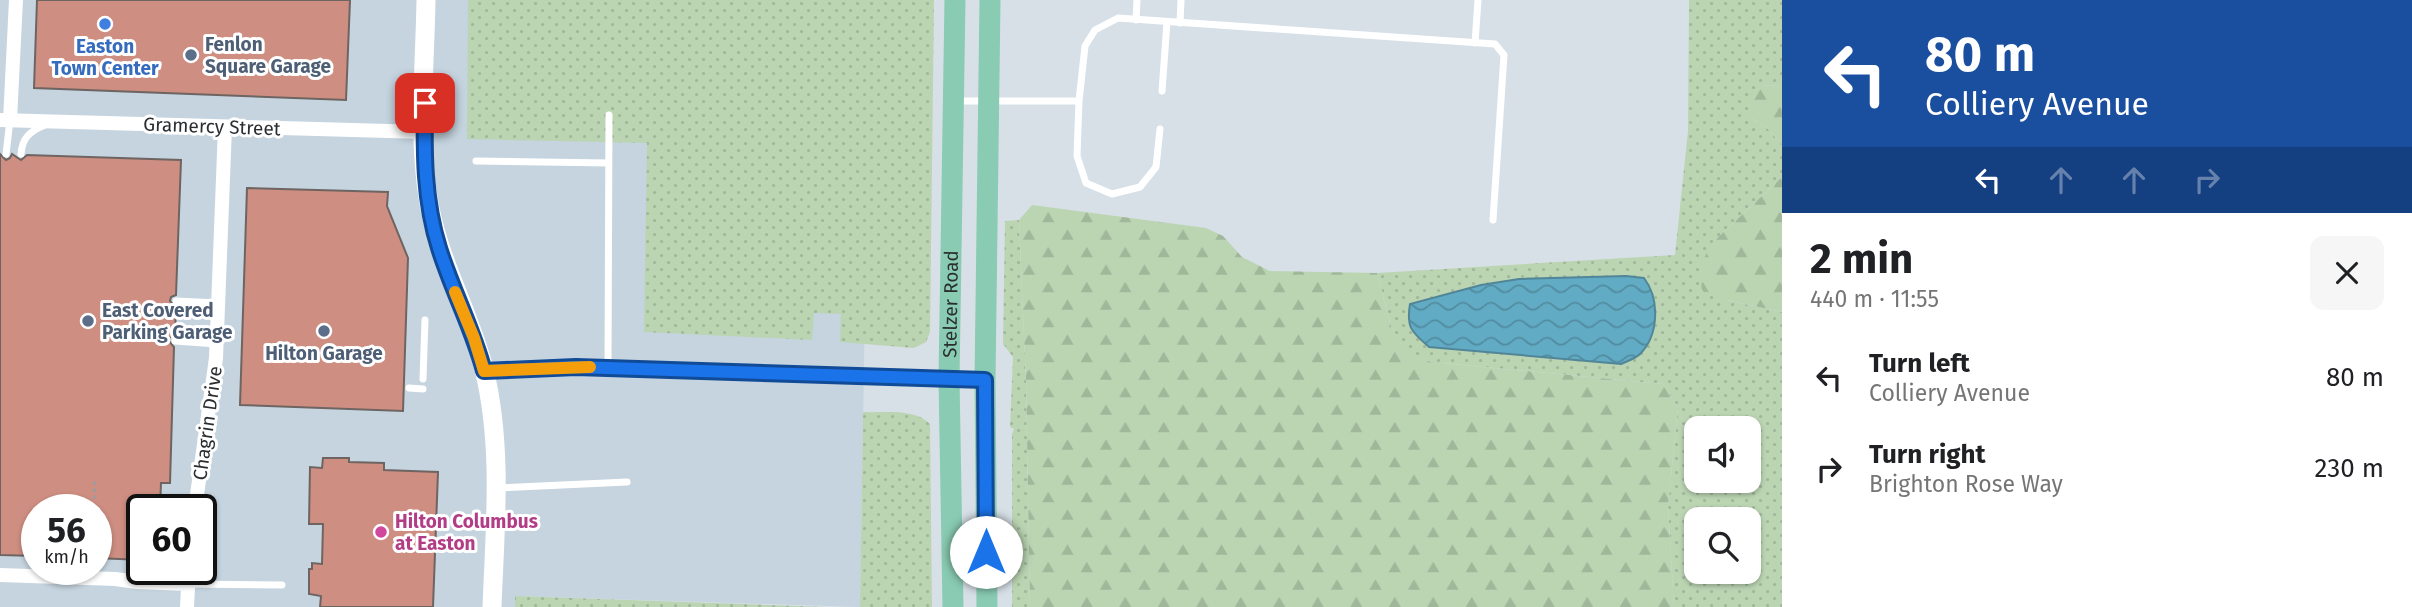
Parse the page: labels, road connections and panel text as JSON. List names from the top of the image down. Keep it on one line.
{"streets":{"main road":["Stelzer Road"],"street":["Gramercy Street","Chagrin Drive"]},"crossings":[["Gramercy Street","Chagrin Drive"]],"places":["Easton Town Center","Fenlon Square Garage","East Covered Parking Garage","Hilton Garage","Hilton Columbus at Easton"],"page":{"turn":["80 m","Colliery Avenue"],"heading":["2 min","440 m · 11:55"],"list":[{"name":"Turn left","note":"Colliery Avenue","value":"80 m"},{"name":"Turn right","note":"Brighton Rose Way","value":"230 m"}],"speed":"56 km/h","limit":"60"}}
